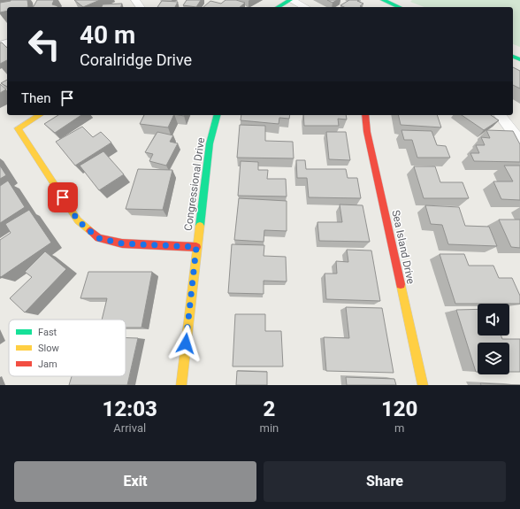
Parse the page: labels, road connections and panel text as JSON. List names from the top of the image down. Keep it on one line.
{"streets":{"street":["Congressional Drive","Sea Island Drive"]},"legend":["Fast","Slow","Jam"],"page":{"turn":["40 m","Coralridge Drive"],"then":"Then","eta":["12:03","Arrival","2","min","120","m"],"buttons":["Exit","Share"]}}
